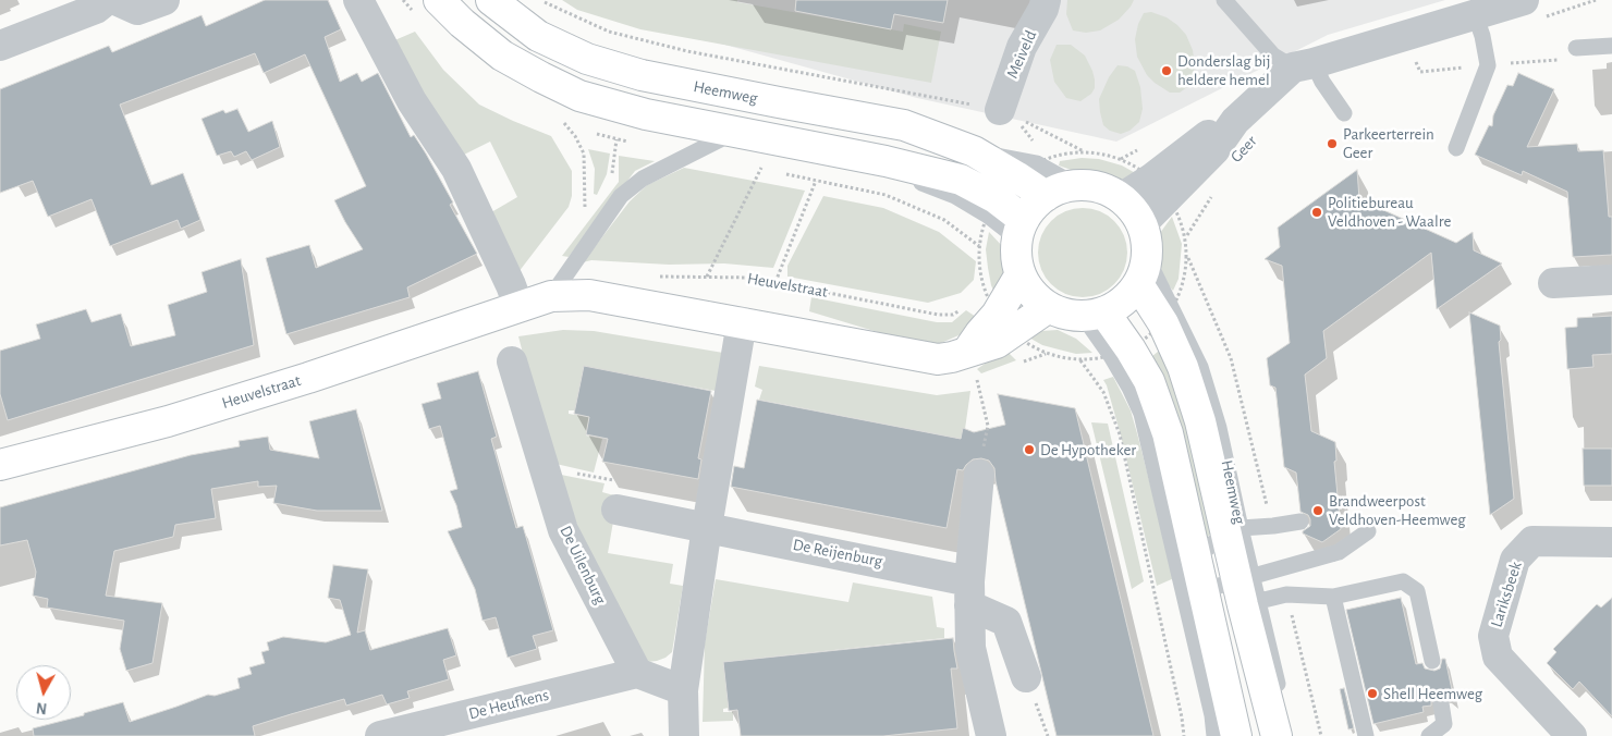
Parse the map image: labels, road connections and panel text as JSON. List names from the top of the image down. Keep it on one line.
{"streets":{"main road":["Heemweg","Heuvelstraat"],"street":["Meiveld","Geer","De Reijenburg","De Uilenburg","Lariksbeek","De Heufkens"]},"crossings":[["Meiveld","Heemweg"],["Heemweg","Geer"],["Heemweg","Heuvelstraat"],["Geer","Heuvelstraat"],["De Uilenburg","De Heufkens"]],"places":["Donderslag bij heldere hemel","Parkeerterrein Geer","Politiebureau Veldhoven - Waalre","De Hypotheker","Brandweerpost Veldhoven-Heemweg","Shell Heemweg"],"north":"bottom"}
